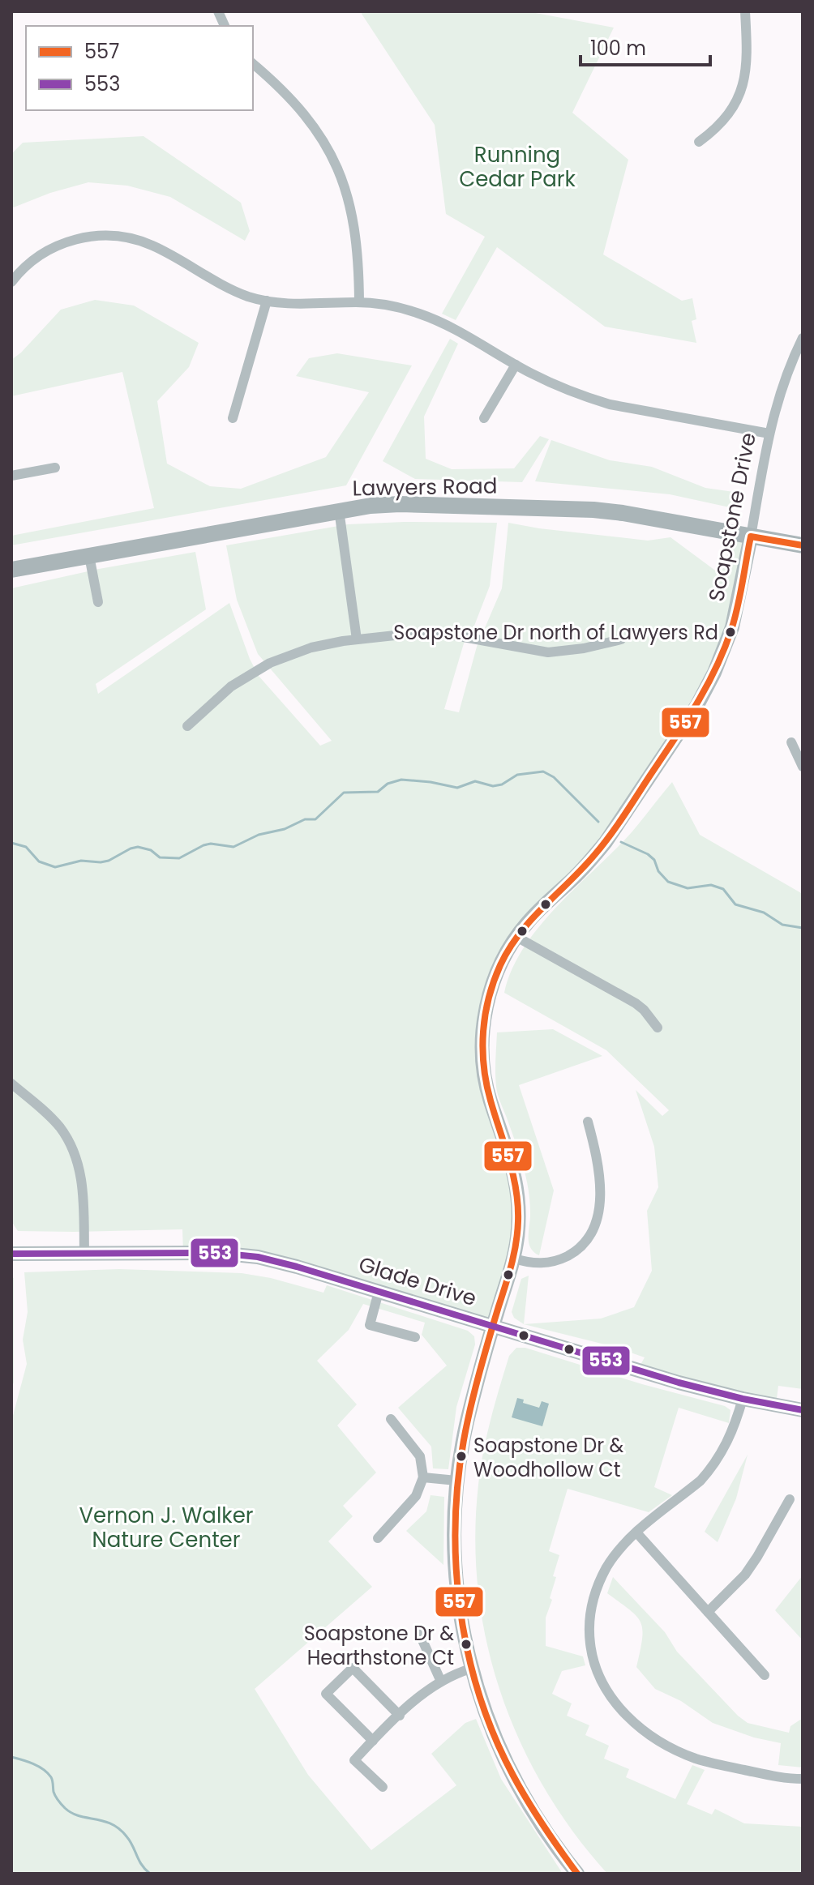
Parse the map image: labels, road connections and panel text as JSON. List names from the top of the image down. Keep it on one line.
{"streets":{"main road":["Lawyers Road"],"street":["Soapstone Drive","Glade Drive"]},"crossings":[["Lawyers Road","Soapstone Drive"],["Soapstone Drive","Glade Drive"]],"parks":["Running Cedar Park","Vernon J. Walker Nature Center"],"places":["Soapstone Dr north of Lawyers Rd","Soapstone Dr & Woodhollow Ct","Soapstone Dr & Hearthstone Ct"],"lines":["transit line 557","transit line 553"],"legend":["557","553"],"scale_bar":"100 m"}
